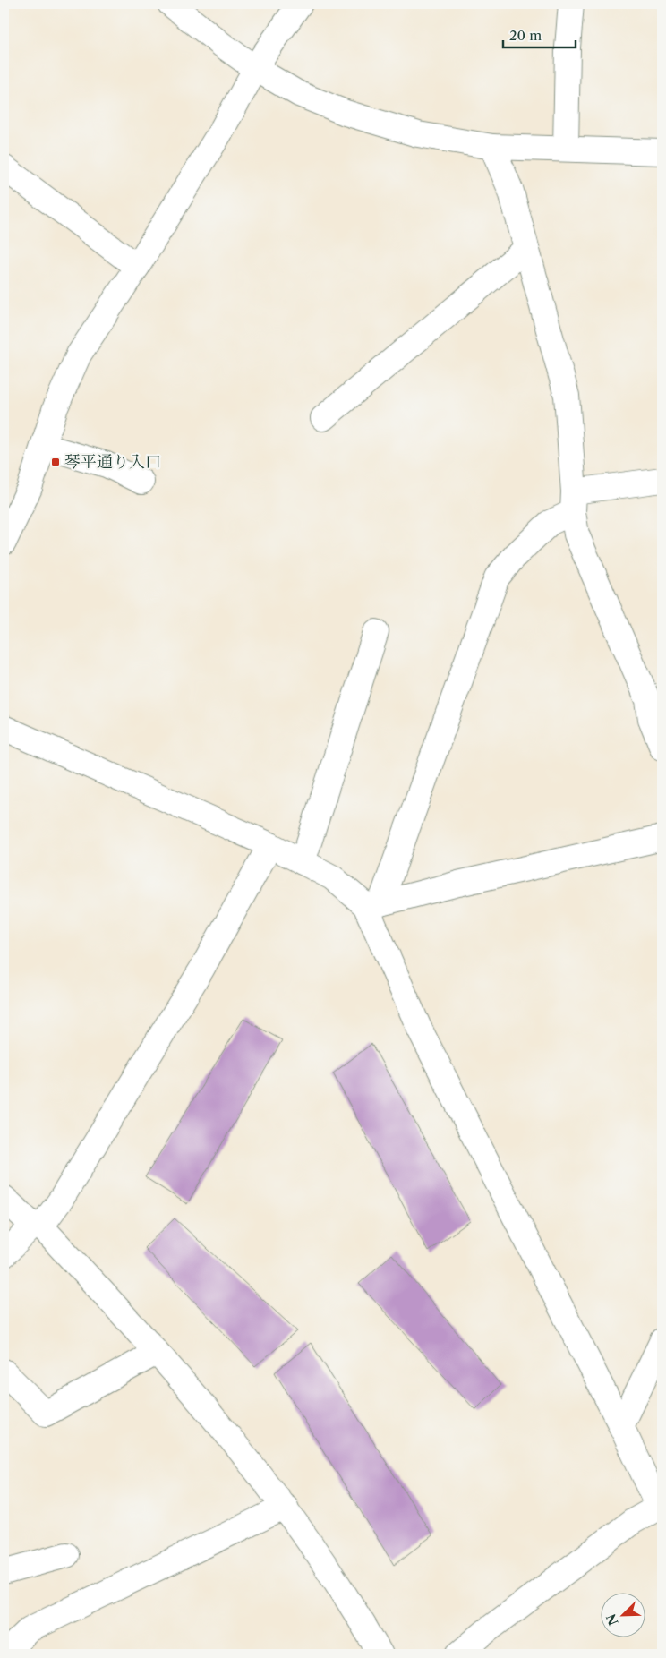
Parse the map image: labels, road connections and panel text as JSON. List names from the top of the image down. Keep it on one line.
{"places":{"transit":["琴平通り入口"]},"scale_bar":"20 m","north":"bottom left"}
